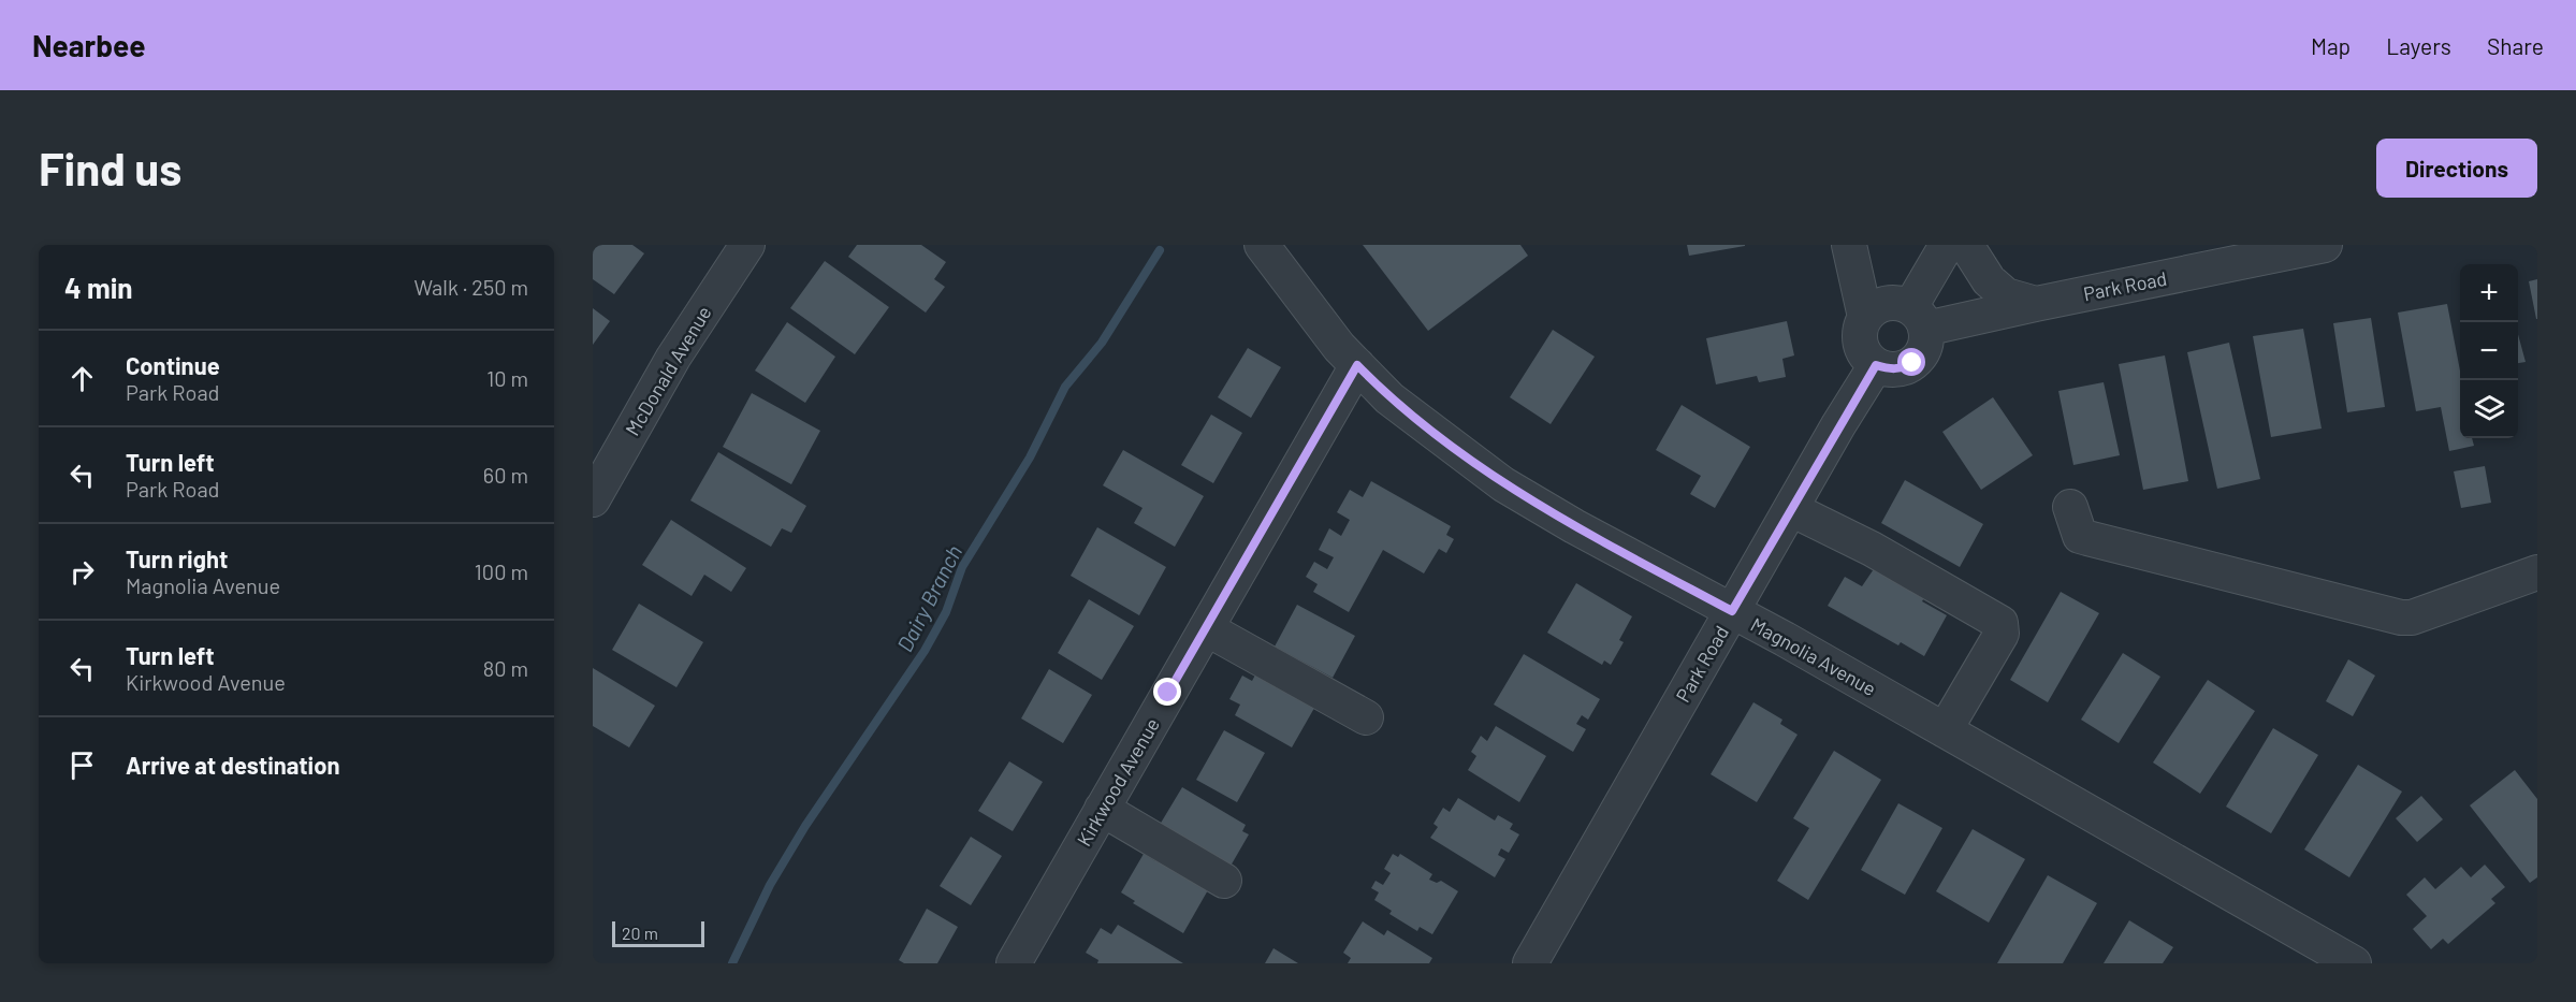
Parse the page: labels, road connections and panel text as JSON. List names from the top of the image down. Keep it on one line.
{"streets":{"street":["Park Road","McDonald Avenue","Magnolia Avenue","Kirkwood Avenue"]},"crossings":[["Park Road","Magnolia Avenue"],["Magnolia Avenue","Kirkwood Avenue"]],"water":["Dairy Branch"],"scale_bar":"20 m","page":{"header":"Nearbee","nav":["Map","Layers","Share"],"buttons":"Directions","title":"Find us","heading":["4 min","Walk · 250 m"],"map_buttons":["+","−"],"list":[["Continue","Park Road","10 m"],["Turn left","Park Road","60 m"],["Turn right","Magnolia Avenue","100 m"],["Turn left","Kirkwood Avenue","80 m"],"Arrive at destination"],"scale":"20 m"}}
